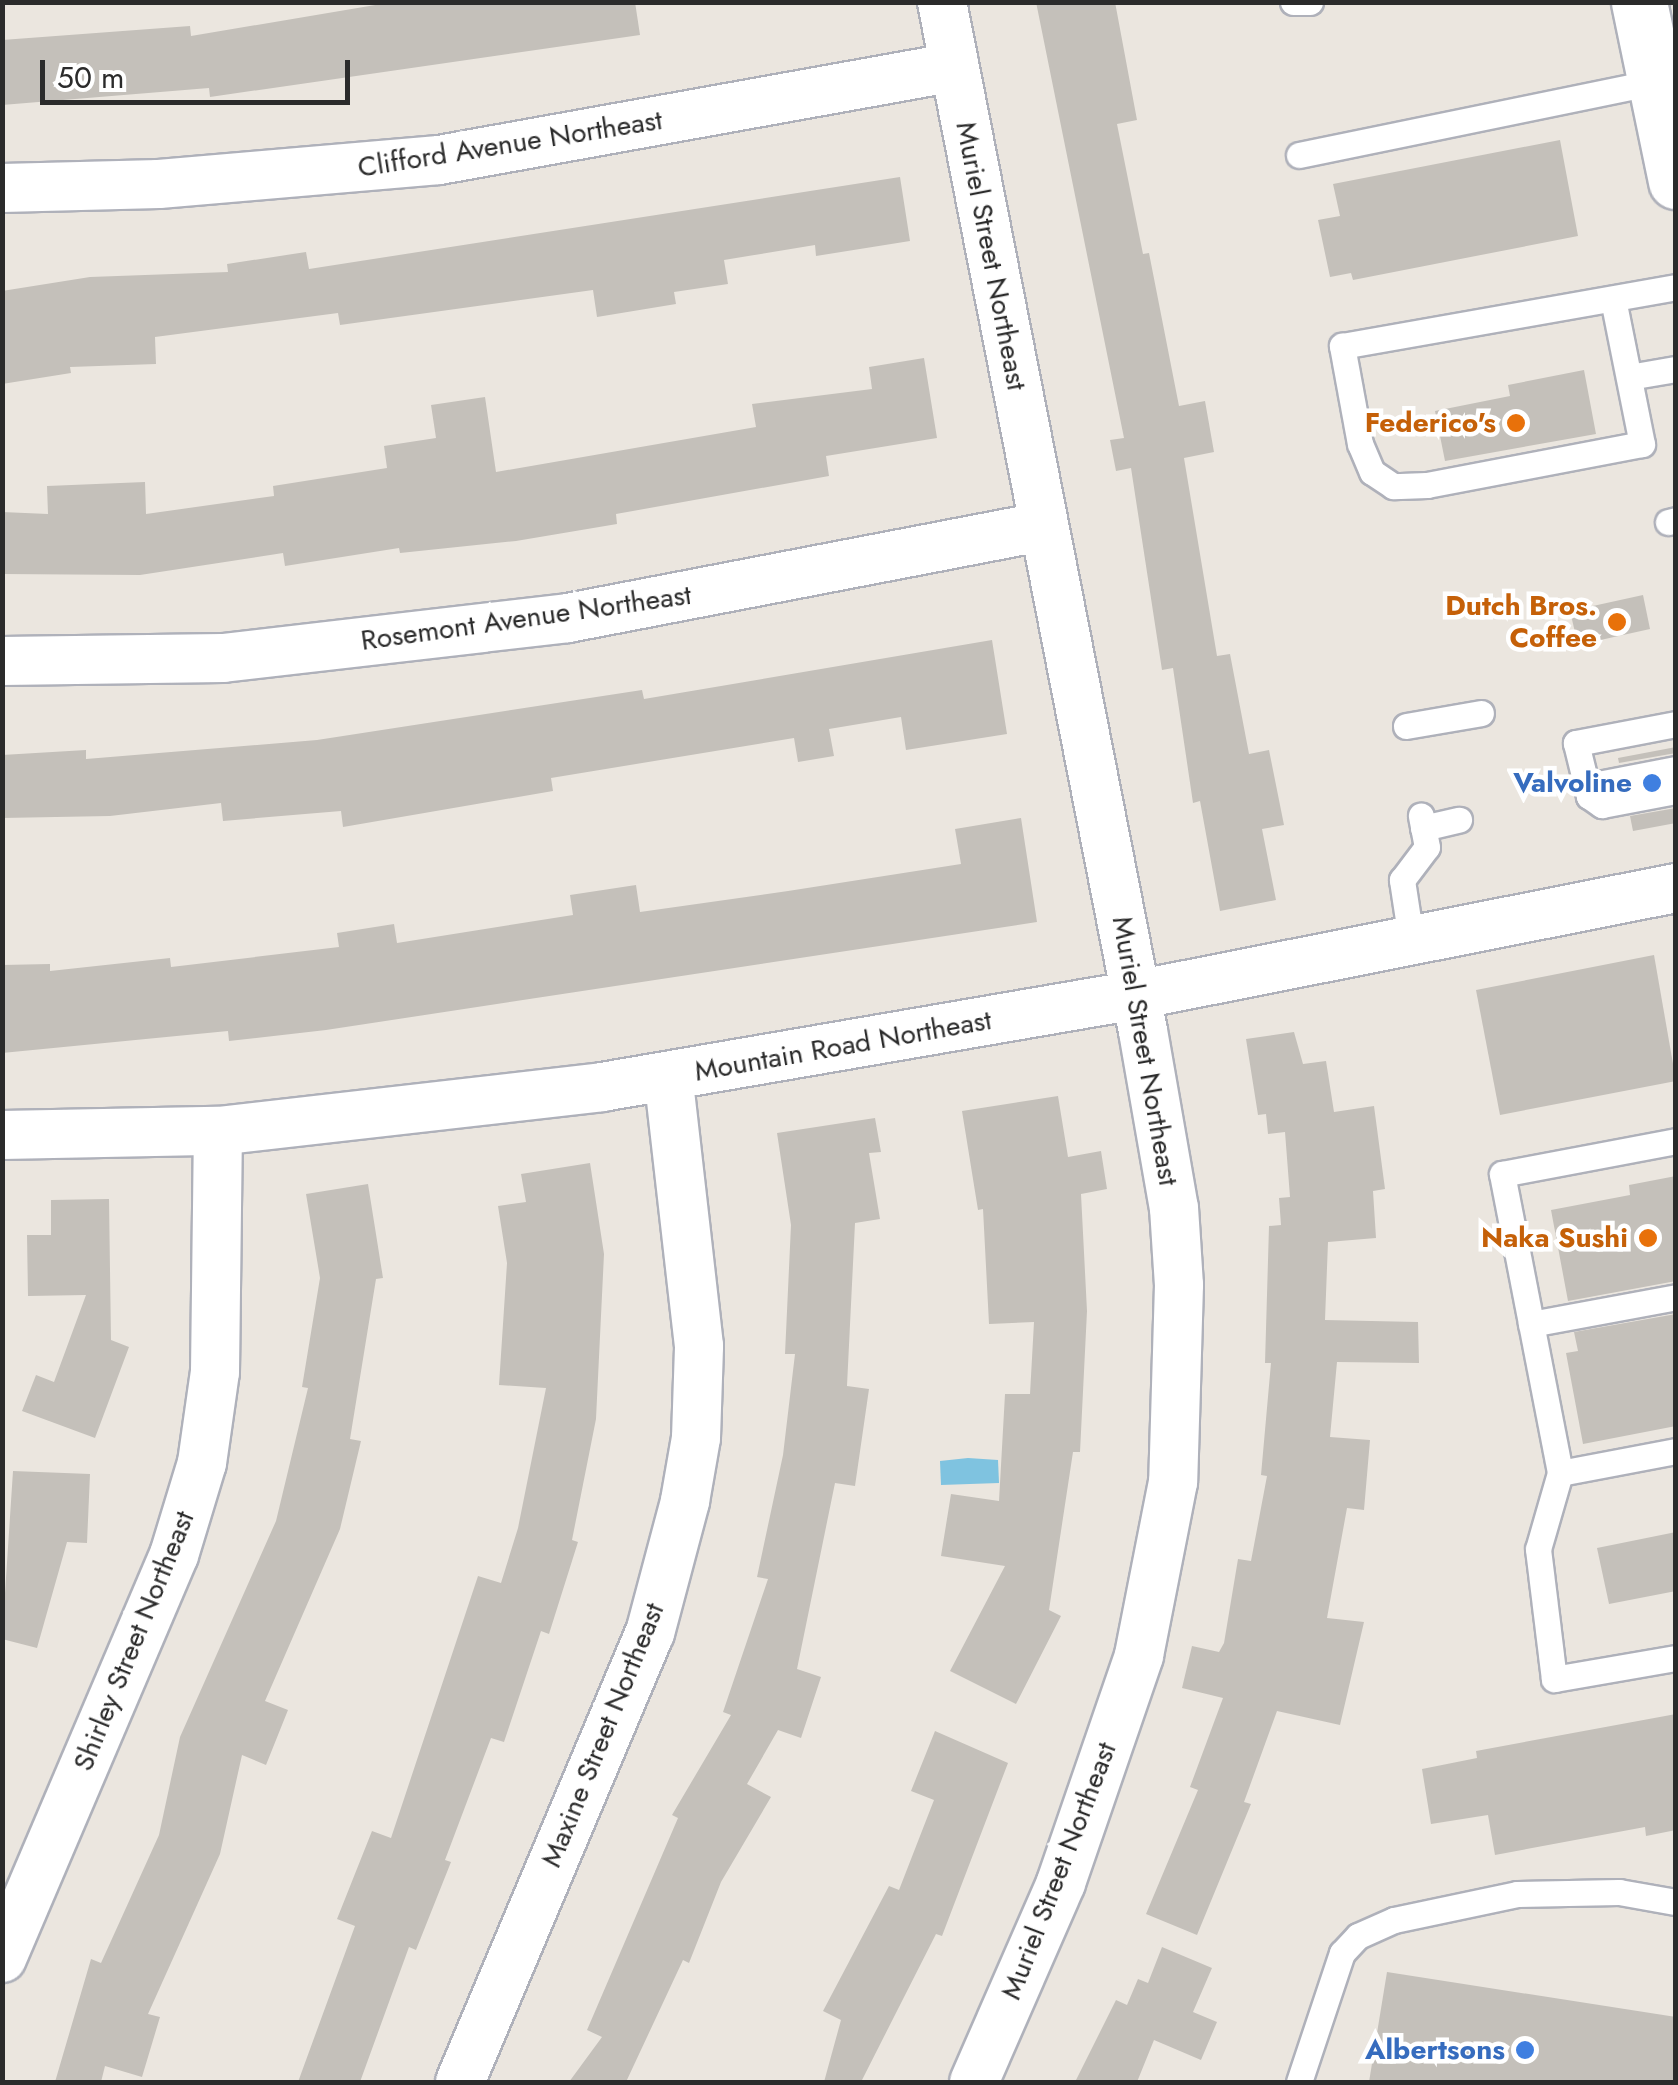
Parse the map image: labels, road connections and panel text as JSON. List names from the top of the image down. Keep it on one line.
{"streets":{"street":["Clifford Avenue Northeast","Muriel Street Northeast","Rosemont Avenue Northeast","Mountain Road Northeast","Shirley Street Northeast","Maxine Street Northeast"]},"crossings":[["Clifford Avenue Northeast","Muriel Street Northeast"],["Muriel Street Northeast","Rosemont Avenue Northeast"],["Muriel Street Northeast","Mountain Road Northeast"],["Mountain Road Northeast","Shirley Street Northeast"],["Mountain Road Northeast","Maxine Street Northeast"]],"places":["Federico's","Dutch Bros. Coffee","Valvoline","Naka Sushi","Albertsons"],"scale_bar":"50 m"}
